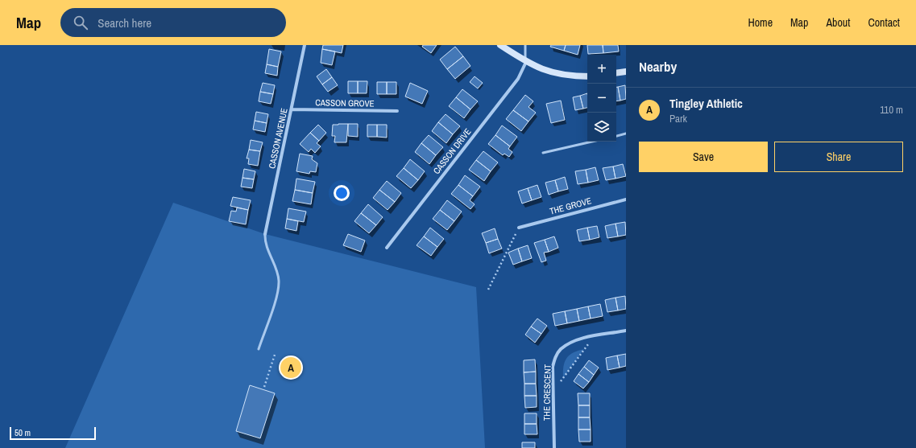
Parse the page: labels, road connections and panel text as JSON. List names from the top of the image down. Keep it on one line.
{"streets":{"street":["CASSON GROVE","CASSON AVENUE","CASSON DRIVE","THE GROVE","THE CRESCENT"]},"crossings":[["CASSON GROVE","CASSON AVENUE"]],"scale_bar":"50 m","page":{"header":"Map","search":"Search here","nav":["Home","Map","About","Contact"],"heading":"Nearby","map_buttons":["+","−"],"list":[{"mark":"A","name":"Tingley Athletic","note":"Park","value":"110 m"}],"buttons":["Save","Share"],"pins":"A","scale":"50 m"}}
